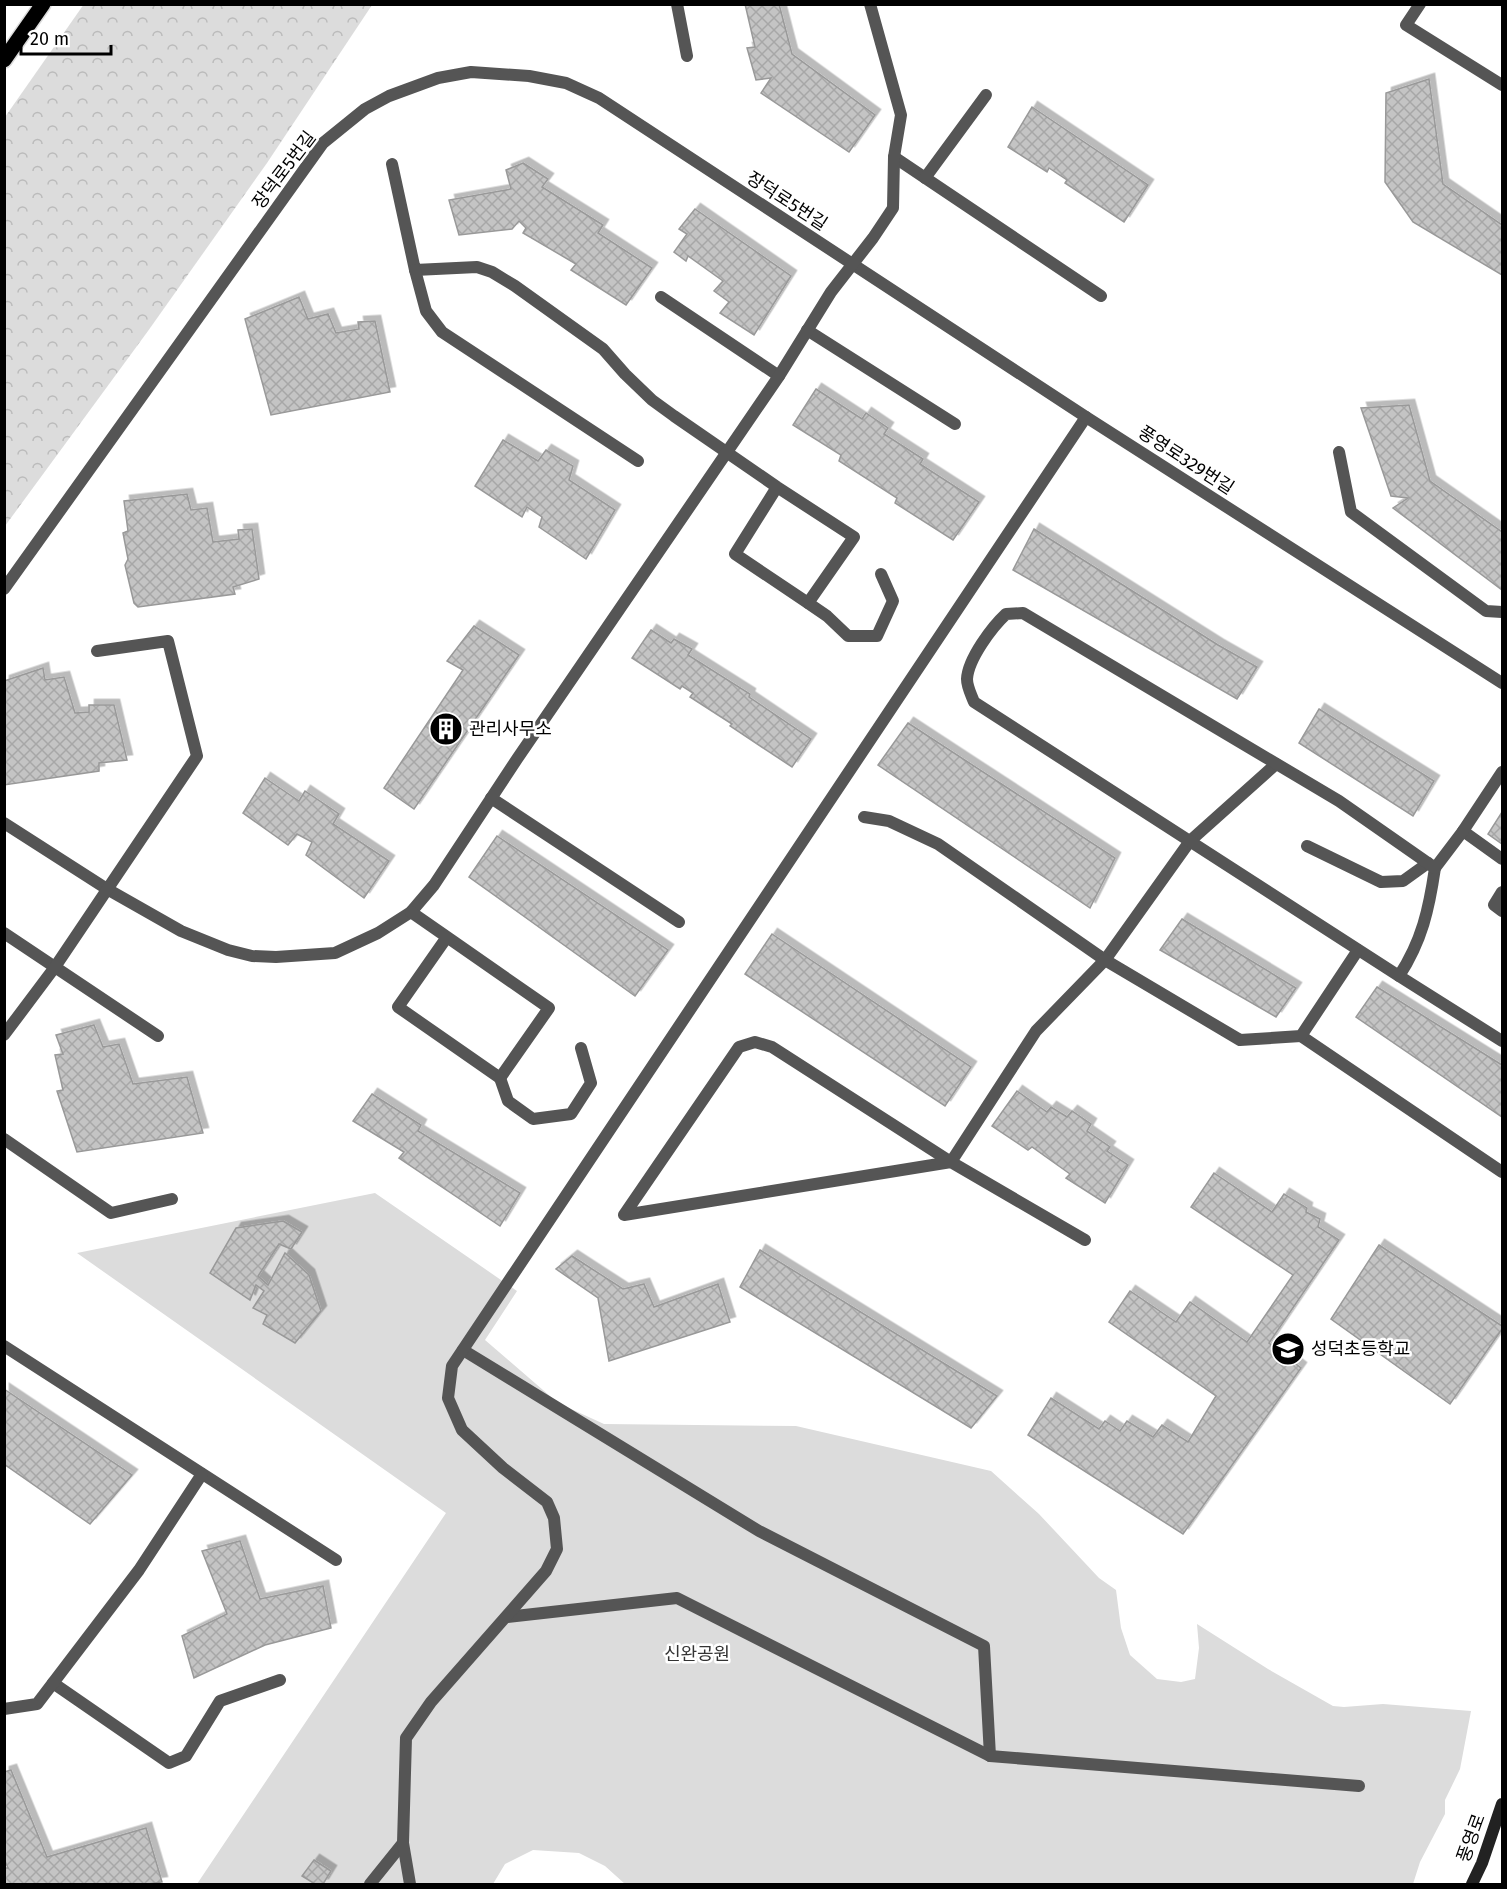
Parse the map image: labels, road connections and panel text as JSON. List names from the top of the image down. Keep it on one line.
{"streets":{"main road":["풍영로"],"street":["장덕로5번길","풍영로329번길"]},"crossings":[["장덕로5번길","풍영로329번길"]],"parks":["신완공원"],"places":{"building":["관리사무소"],"school or university":["성덕초등학교"]},"scale_bar":"20 m"}
